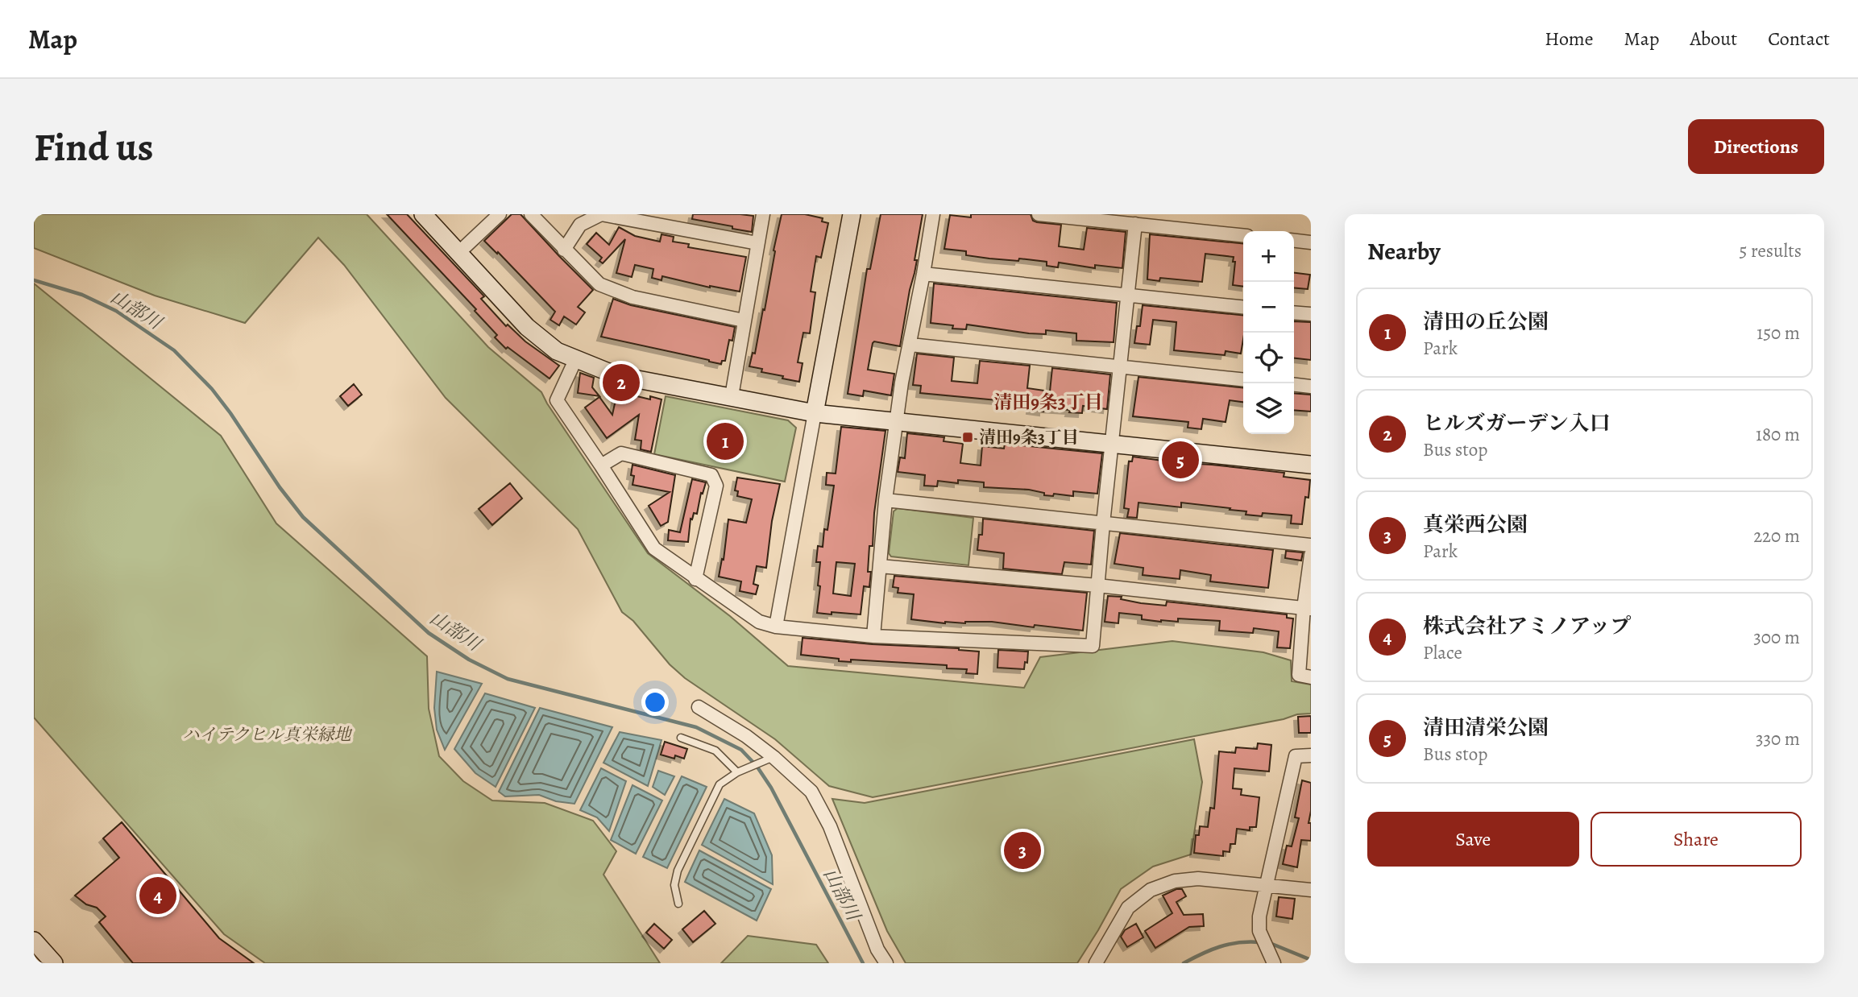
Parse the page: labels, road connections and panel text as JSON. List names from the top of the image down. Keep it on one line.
{"districts":["清田9条3丁目"],"water":["山部川"],"parks":["ハイテクヒル真栄緑地"],"places":{"transit":["清田9条3丁目"]},"page":{"header":"Map","nav":["Home","Map","About","Contact"],"buttons":["Directions",["Save","Share"]],"title":"Find us","heading":["Nearby","5 results"],"map_buttons":["+","−"],"list":[{"mark":"1","name":"清田の丘公園","note":"Park","value":"150 m"},{"mark":"2","name":"ヒルズガーデン入口","note":"Bus stop","value":"180 m"},{"mark":"3","name":"真栄西公園","note":"Park","value":"220 m"},{"mark":"4","name":"株式会社アミノアップ","note":"Place","value":"300 m"},{"mark":"5","name":"清田清栄公園","note":"Bus stop","value":"330 m"}],"pins":["2","1","5","3","4"]}}
